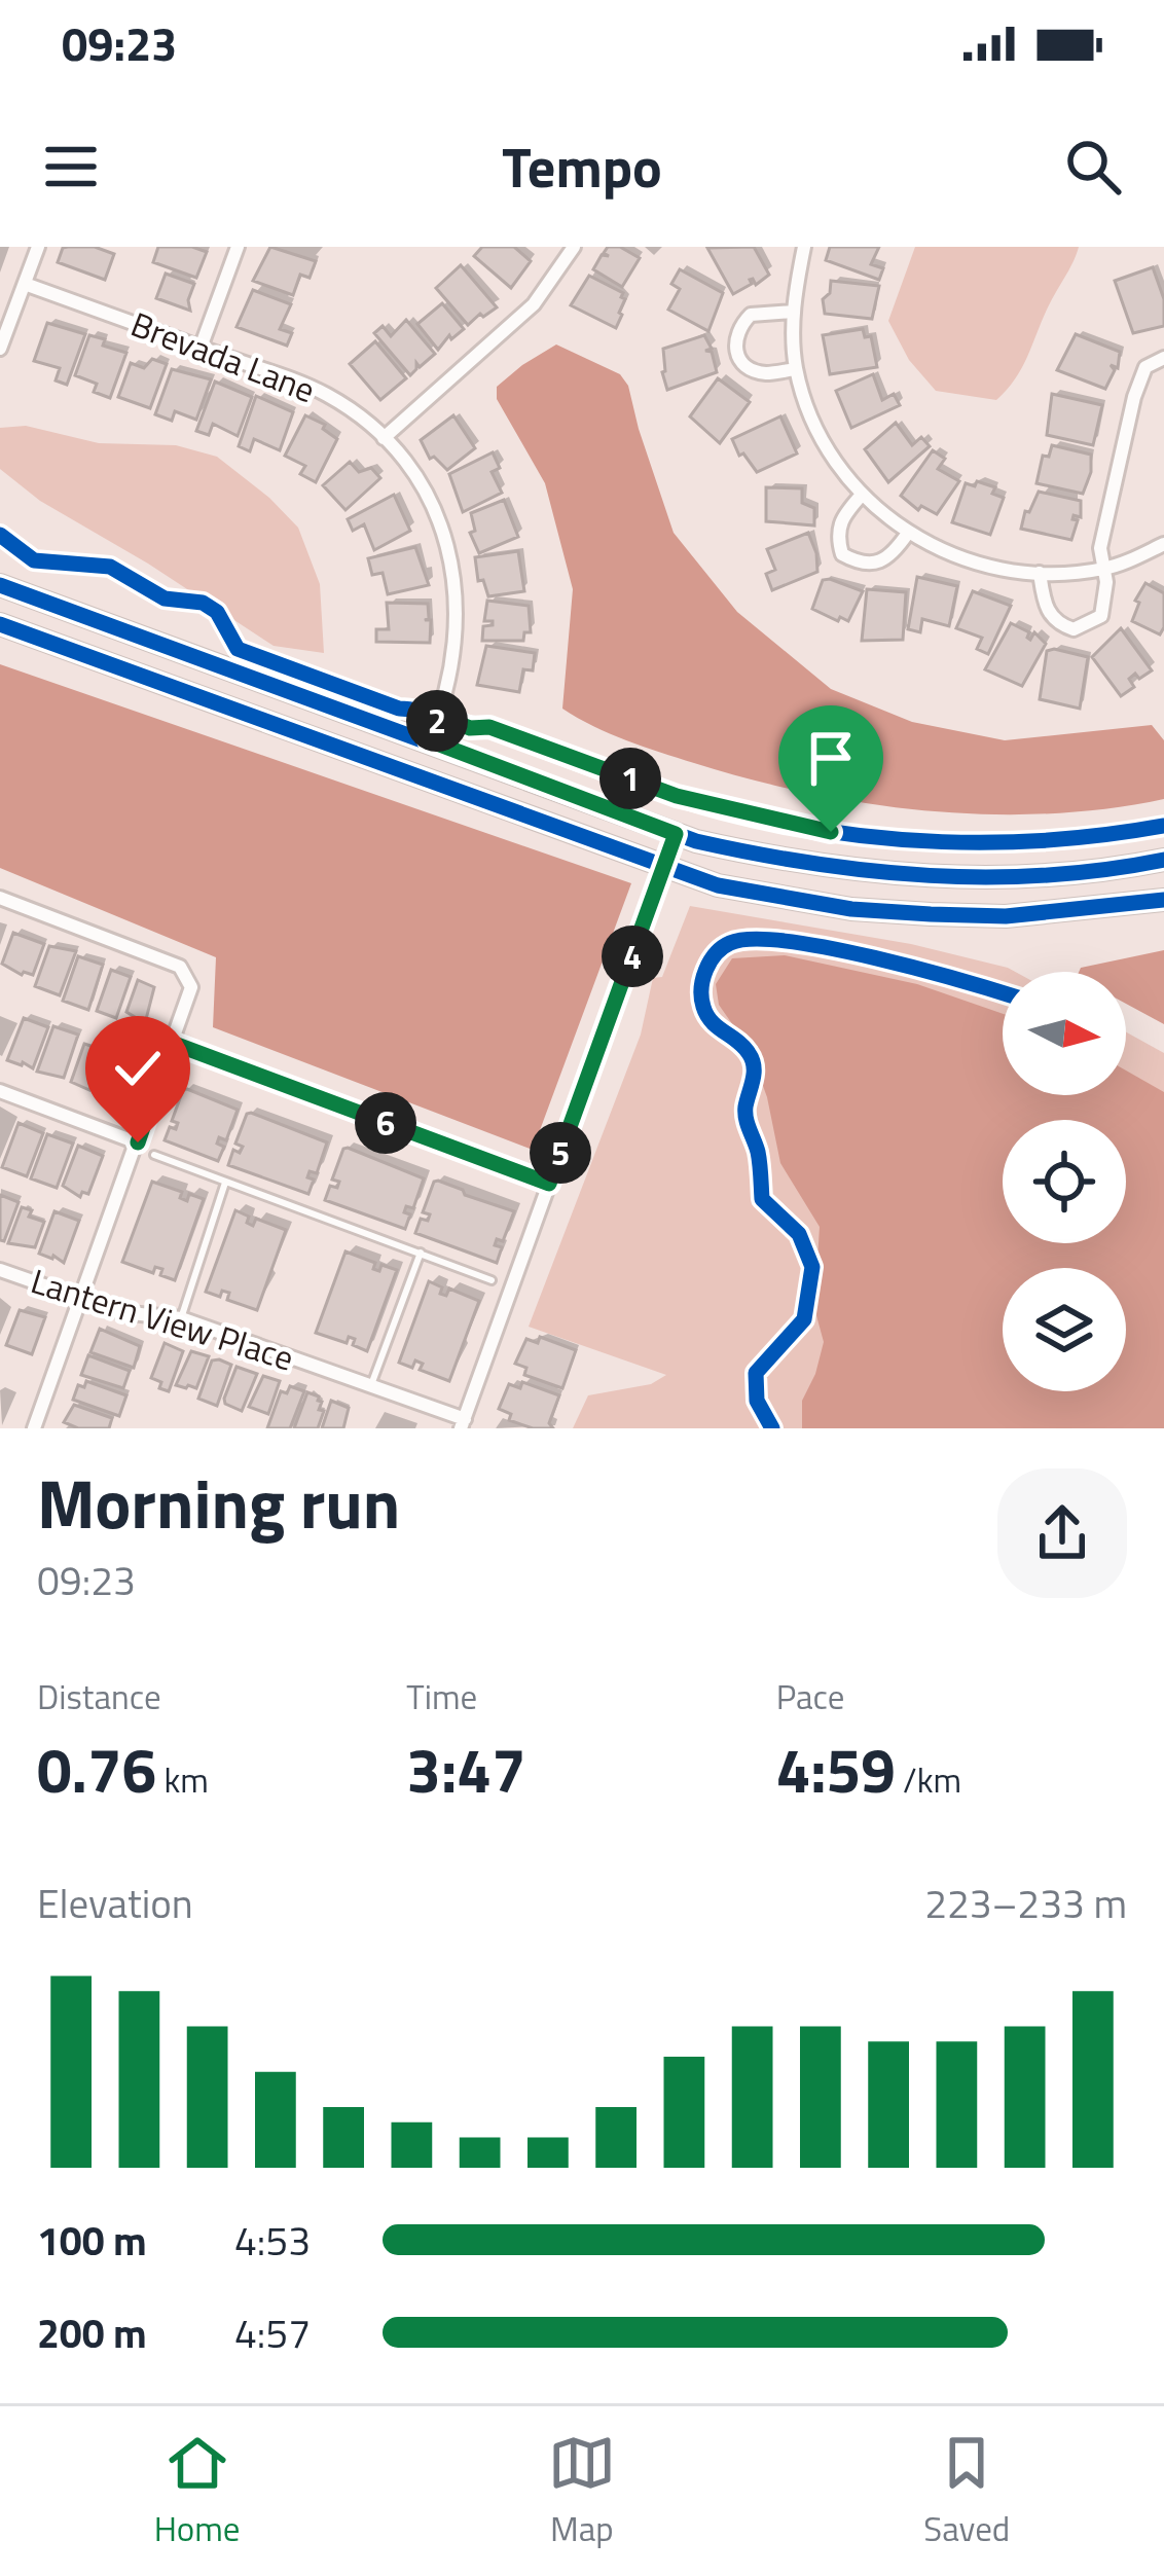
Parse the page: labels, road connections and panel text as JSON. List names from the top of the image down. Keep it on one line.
{"streets":{"street":["Brevada Lane","Lantern View Place"]},"north":"right","page":{"status":"09:23","header":"Tempo","pins":["2","1","4","6","5"],"heading":["Morning run","09:23"],"stats":[["Distance","0.76 km"],["Time","3:47"],["Pace","4:59 /km"]],"chart":["Elevation","223–233 m"],"list":[{"name":"100 m","note":"4:53"},{"name":"200 m","note":"4:57"}],"tabs":["Home","Map","Saved"]}}
